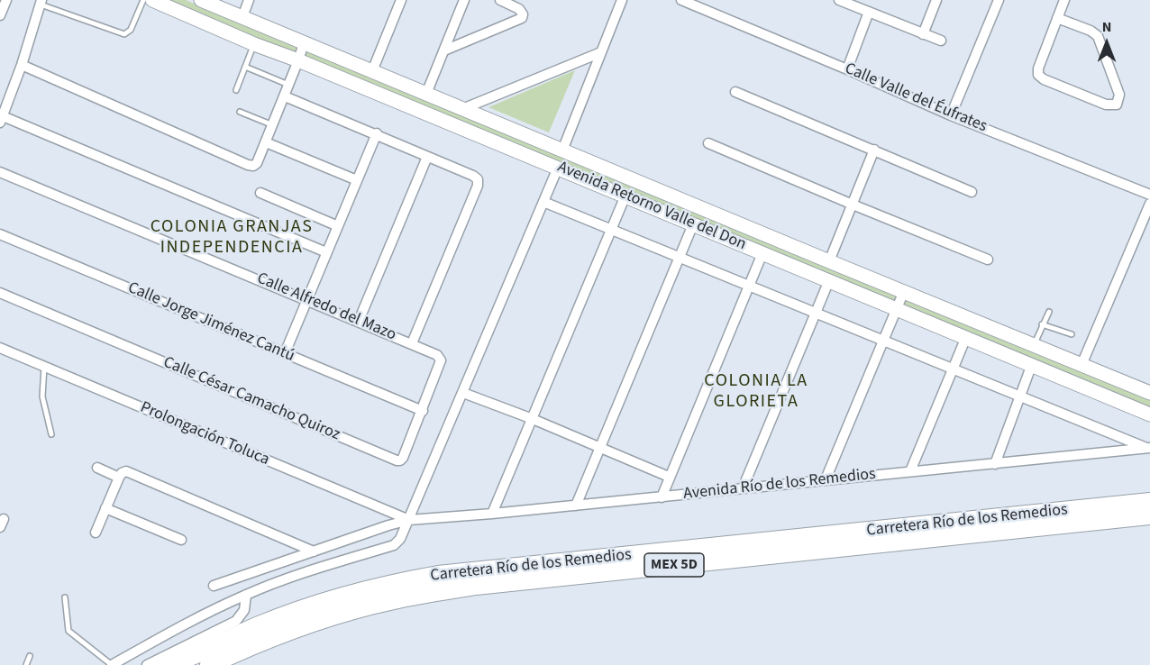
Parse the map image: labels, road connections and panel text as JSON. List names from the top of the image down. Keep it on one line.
{"streets":{"highway":["Carretera Río de los Remedios","MEX 5D"],"street":["Calle Valle del Éufrates","Avenida Retorno Valle del Don","Calle Alfredo del Mazo","Calle Jorge Jiménez Cantú","Calle César Camacho Quiroz","Prolongación Toluca","Avenida Río de los Remedios"]},"crossings":[["Calle Alfredo del Mazo","Calle César Camacho Quiroz"],["Calle Jorge Jiménez Cantú","Calle César Camacho Quiroz"],["Prolongación Toluca","Avenida Río de los Remedios"]],"districts":["COLONIA GRANJAS INDEPENDENCIA","COLONIA LA GLORIETA"],"north":"top"}
